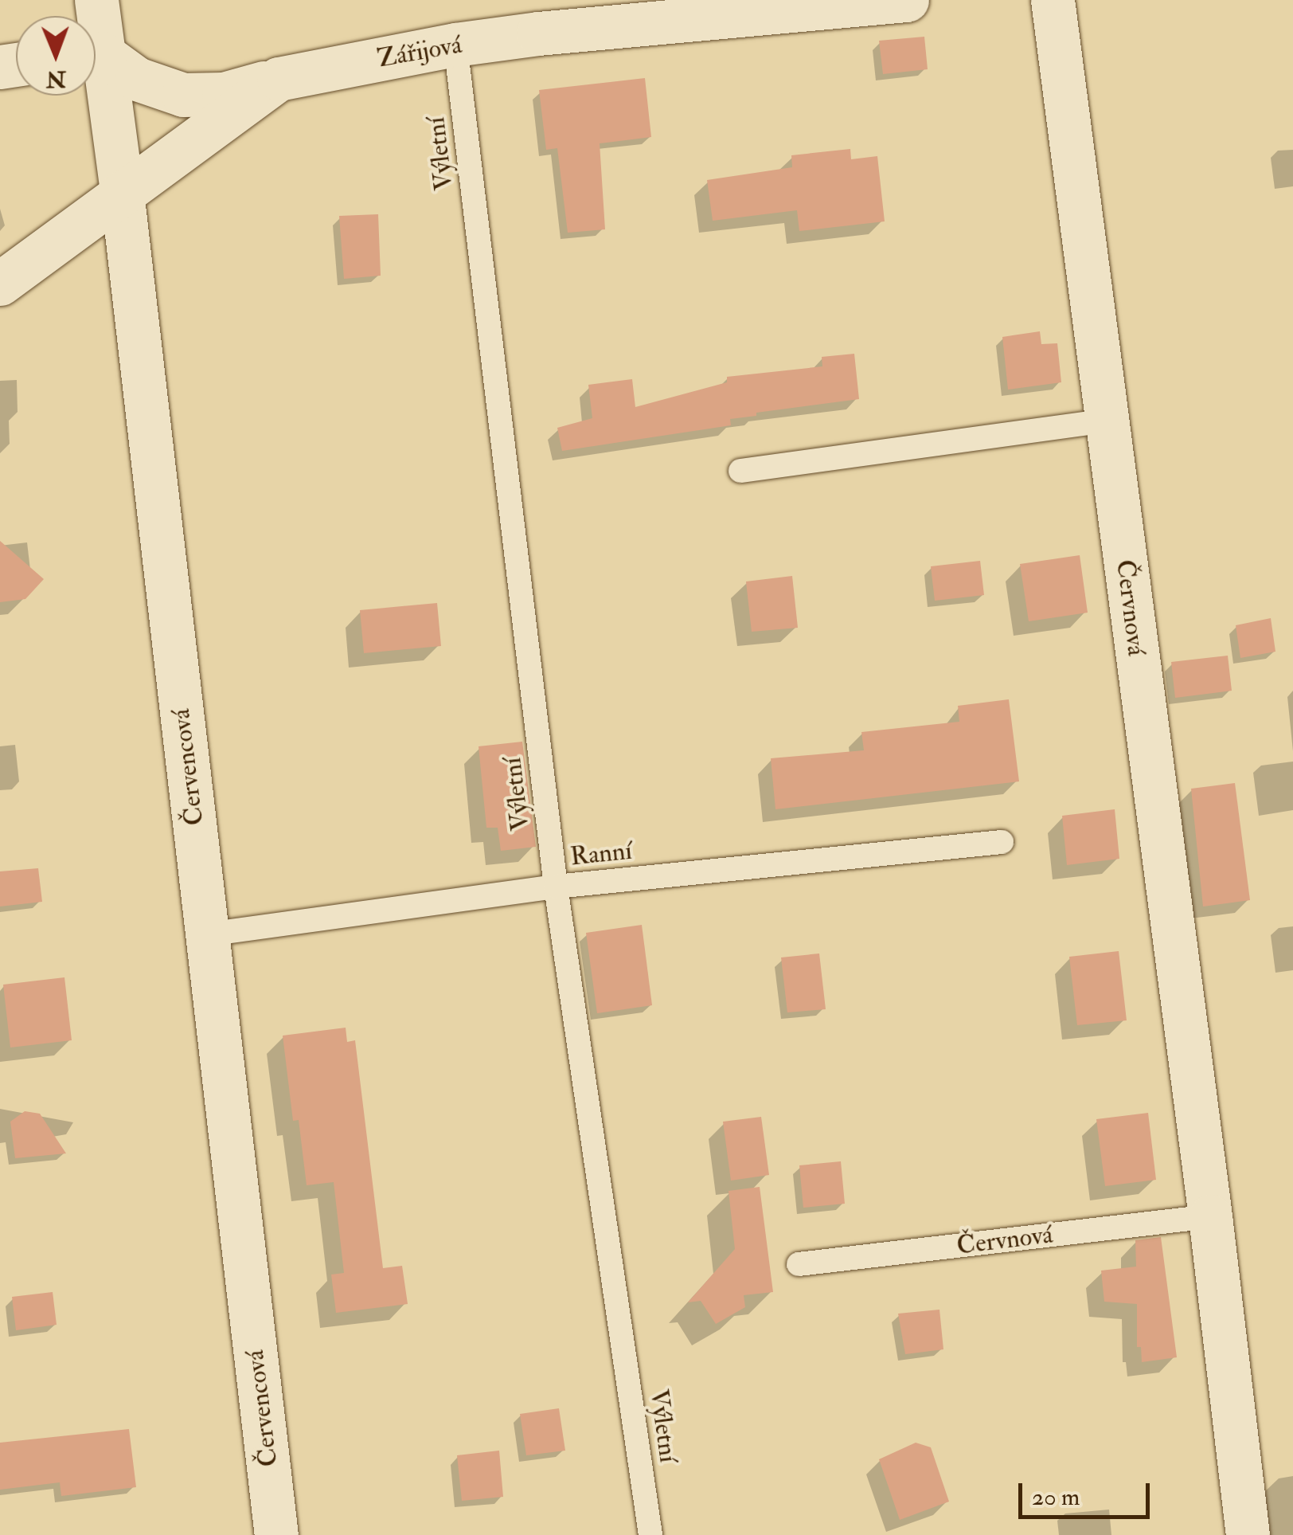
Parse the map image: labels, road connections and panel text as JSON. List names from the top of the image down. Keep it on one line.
{"streets":{"street":["Zářijová","Červnová","Červencová"],"lane":["Výletní","Ranní"]},"crossings":[["Zářijová","Výletní"],["Zářijová","Červencová"],["Výletní","Ranní"],["Červencová","Ranní"]],"scale_bar":"20 m","north":"bottom"}
